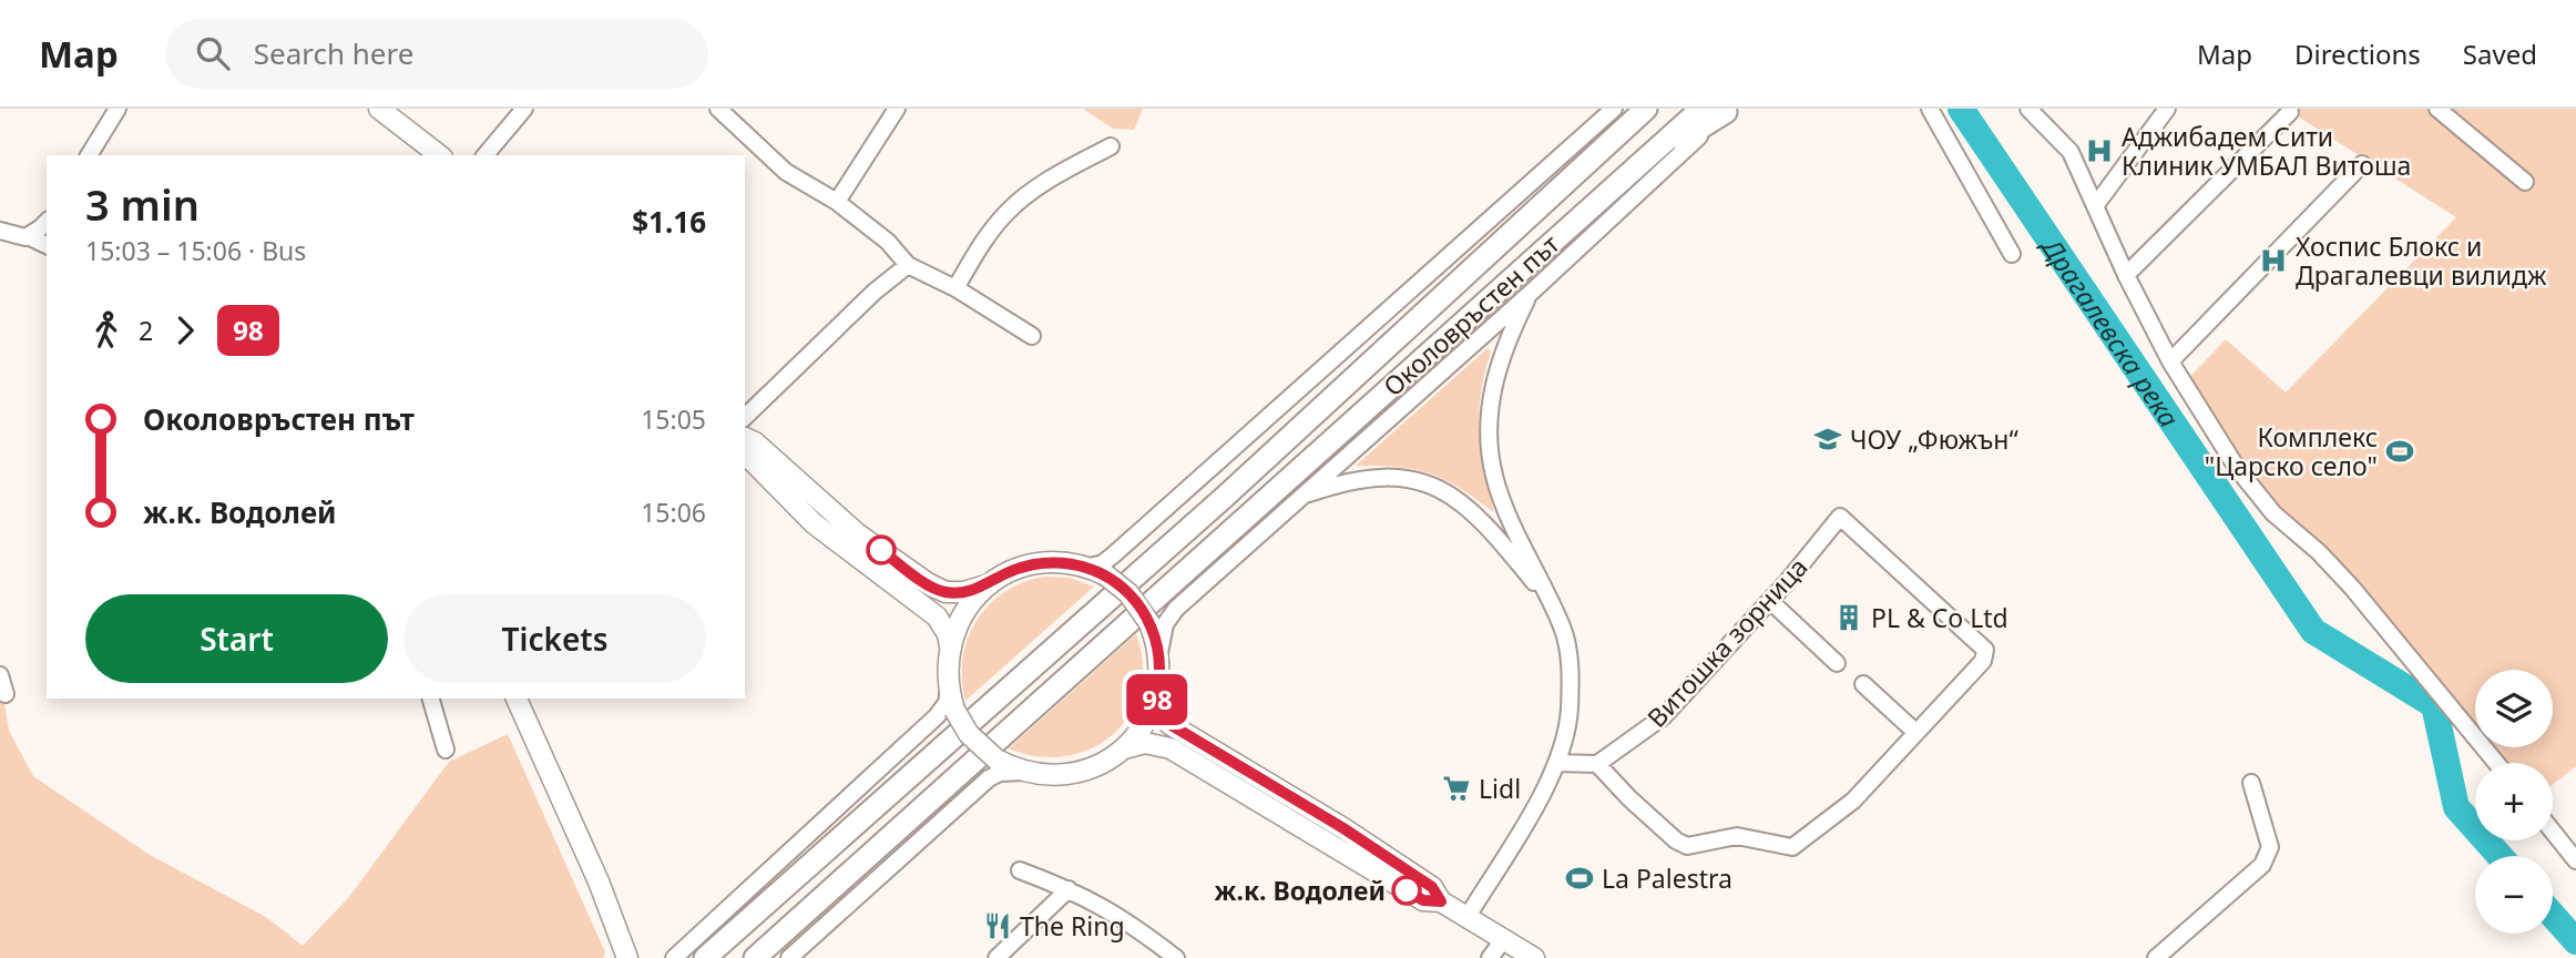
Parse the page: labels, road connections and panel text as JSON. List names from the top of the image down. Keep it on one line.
{"streets":{"highway":["Околовръстен път"],"street":["Витошка зорница"]},"water":["Драгалевска река"],"places":{"hospital":["Аджибадем Сити Клиник УМБАЛ Витоша","Хоспис Блокс и Драгалевци вилидж"],"school or university":["ЧОУ „Фюжън“"],"sports":["Комплекс \"Царско село\"","La Palestra"],"building":["PL & Co Ltd"],"supermarket":["Lidl"],"other":["ж.к. Водолей"],"restaurant":["The Ring"]},"lines":["bus line 98"],"page":{"header":"Map","search":"Search here","nav":["Map","Directions","Saved"],"on_map":"98","heading":["3 min","15:03 – 15:06 · Bus","$1.16"],"legs":["2","98"],"list":[{"name":"Околовръстен път","value":"15:05"},{"name":"ж.к. Водолей","value":"15:06"}],"buttons":["Start","Tickets"],"map_buttons":["+","−"]}}
